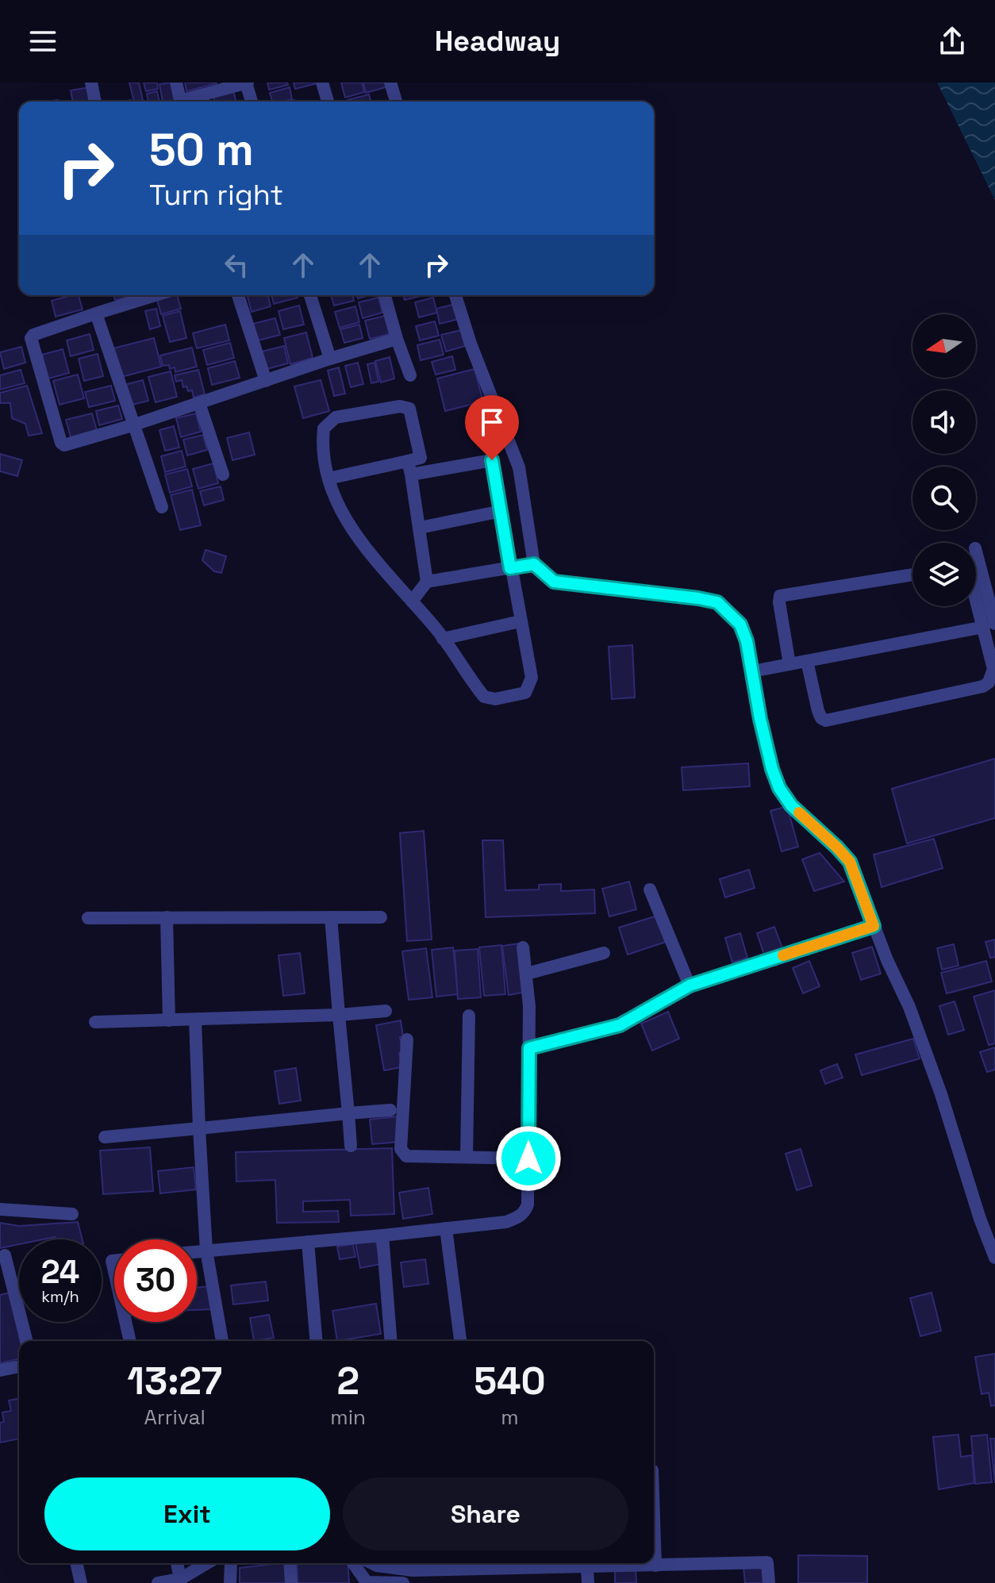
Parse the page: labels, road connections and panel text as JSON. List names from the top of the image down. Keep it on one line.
{"north":"left","page":{"header":"Headway","turn":["50 m","Turn right"],"speed":"24 km/h","limit":"30","eta":["13:27","Arrival","2","min","540","m"],"buttons":["Exit","Share"]}}
